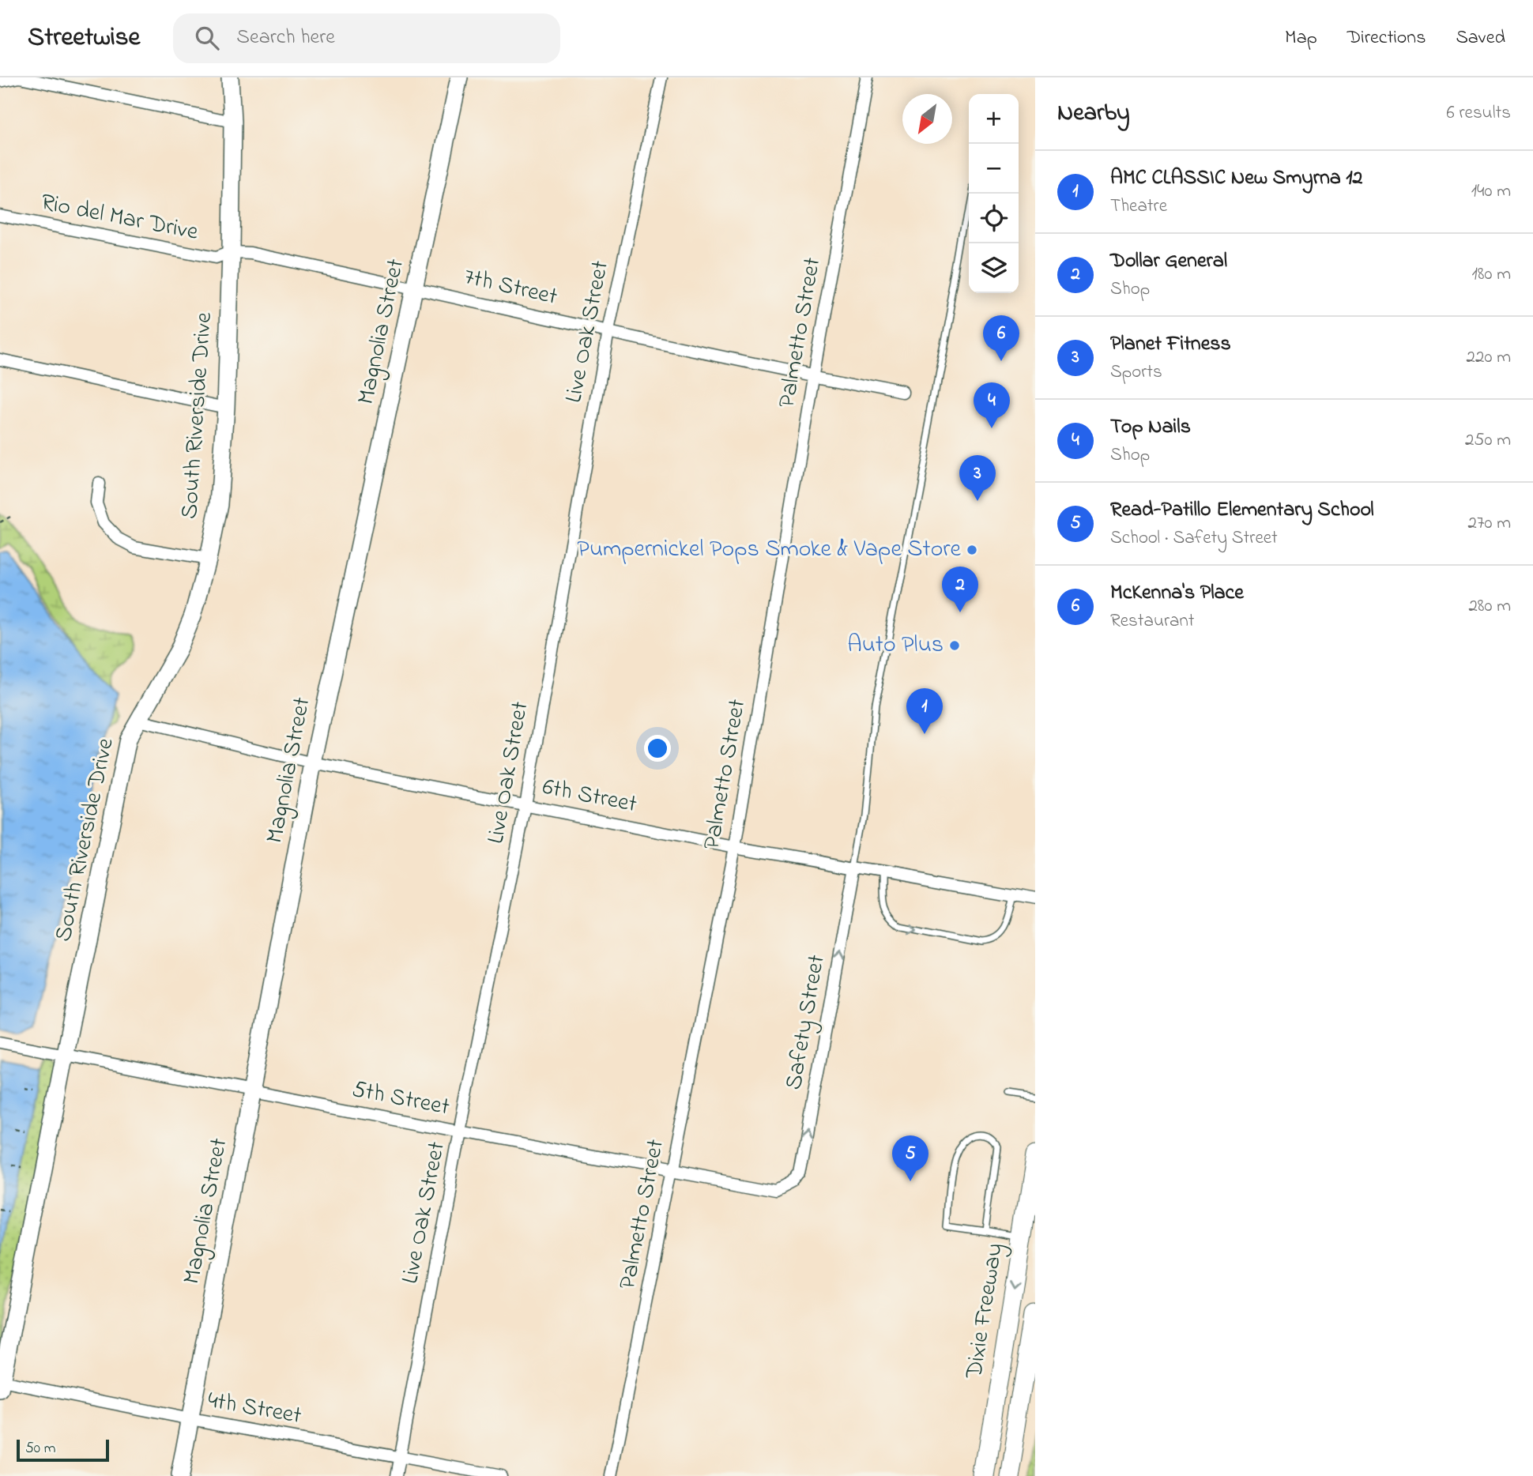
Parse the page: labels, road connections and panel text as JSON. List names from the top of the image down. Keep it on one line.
{"streets":{"main road":["Dixie Freeway"],"street":["Rio del Mar Drive","7th Street","Magnolia Street","Live Oak Street","Palmetto Street","South Riverside Drive","6th Street","Safety Street","5th Street","4th Street"]},"crossings":[["Rio del Mar Drive","7th Street"],["Rio del Mar Drive","South Riverside Drive"],["7th Street","Magnolia Street"],["7th Street","Live Oak Street"],["7th Street","Palmetto Street"],["7th Street","South Riverside Drive"],["Magnolia Street","6th Street"],["Magnolia Street","5th Street"],["Magnolia Street","4th Street"],["Live Oak Street","6th Street"],["Live Oak Street","5th Street"],["Live Oak Street","4th Street"],["Palmetto Street","6th Street"],["Palmetto Street","5th Street"],["South Riverside Drive","6th Street"],["South Riverside Drive","5th Street"],["South Riverside Drive","4th Street"],["6th Street","Safety Street"],["Safety Street","5th Street"]],"one_way":["Safety Street"],"places":["Pumpernickel Pops Smoke & Vape Store","Auto Plus"],"scale_bar":"50 m","north":"bottom left","page":{"header":"Streetwise","search":"Search here","nav":["Map","Directions","Saved"],"heading":["Nearby","6 results"],"map_buttons":["+","−"],"list":[{"mark":"1","name":"AMC CLASSIC New Smyrna 12","note":"Theatre","value":"140 m"},{"mark":"2","name":"Dollar General","note":"Shop","value":"180 m"},{"mark":"3","name":"Planet Fitness","note":"Sports","value":"220 m"},{"mark":"4","name":"Top Nails","note":"Shop","value":"250 m"},{"mark":"5","name":"Read-Patillo Elementary School","note":"School · Safety Street","value":"270 m"},{"mark":"6","name":"McKenna's Place","note":"Restaurant","value":"280 m"}],"pins":["6","4","3","2","1","5"],"scale":"50 m"}}
